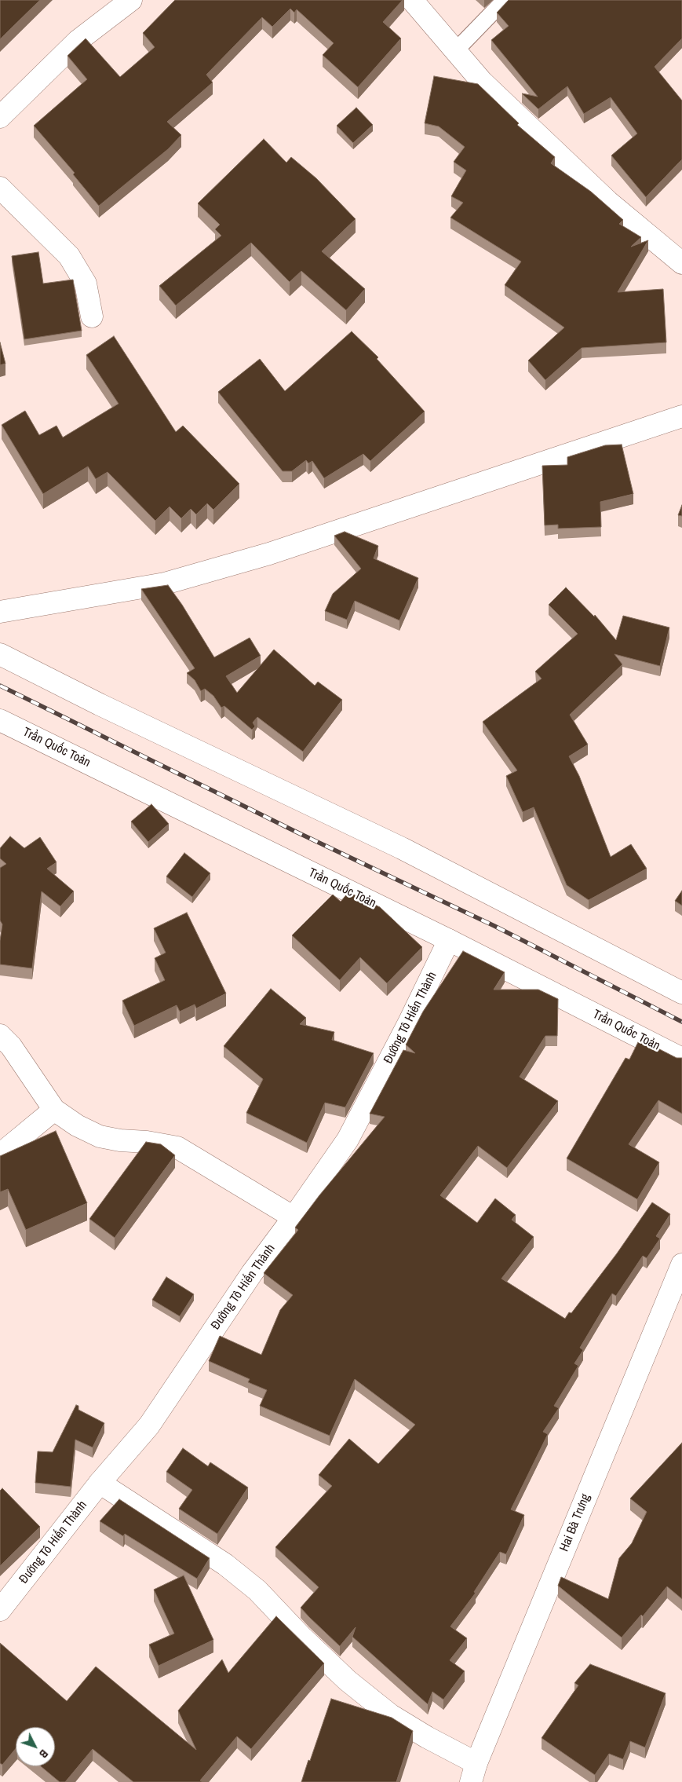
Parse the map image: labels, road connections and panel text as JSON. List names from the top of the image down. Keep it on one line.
{"streets":{"street":["Trần Quốc Toản","Đường Tô Hiến Thành","Hai Bà Trưng"]},"crossings":[["Trần Quốc Toản","Đường Tô Hiến Thành"]],"north":"bottom right"}
